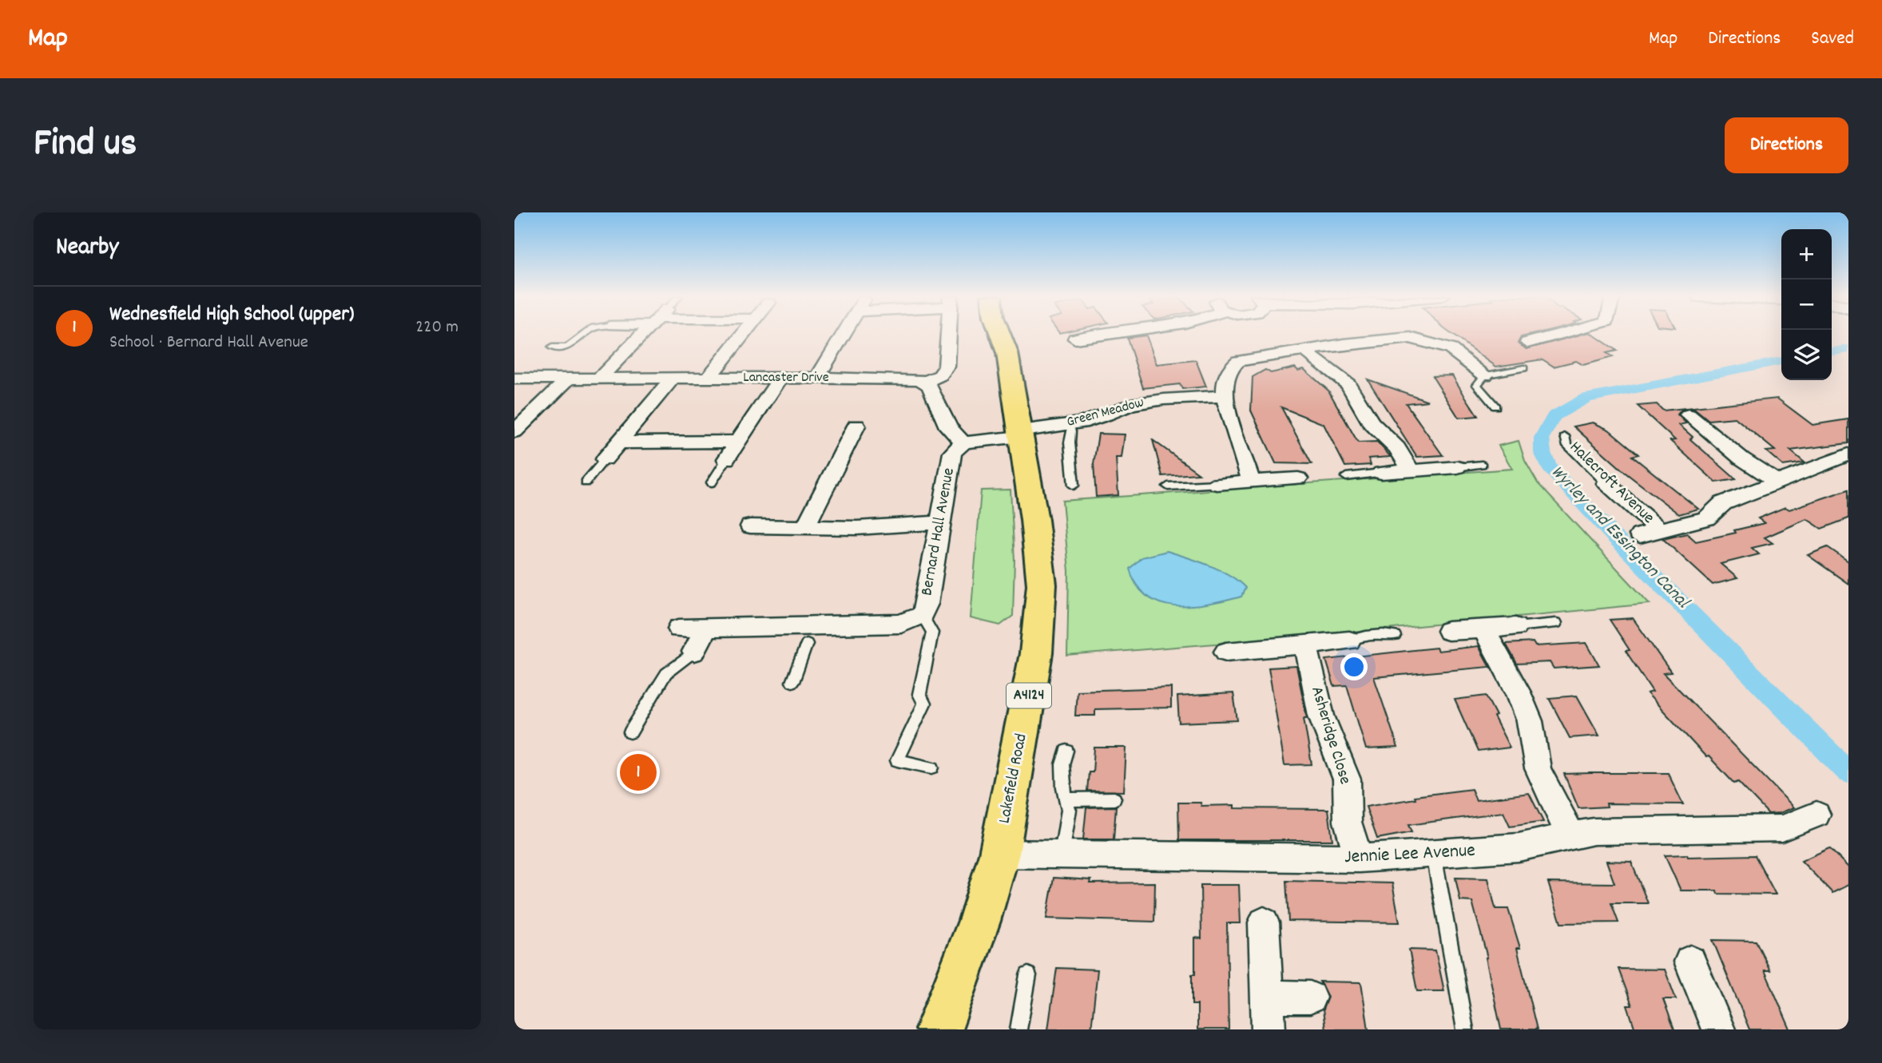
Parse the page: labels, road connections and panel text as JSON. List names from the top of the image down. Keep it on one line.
{"streets":{"main road":["A4124","Lakefield Road"],"street":["Lancaster Drive","Green Meadow","Halecroft Avenue","Bernard Hall Avenue","Asheridge Close","Jennie Lee Avenue"]},"crossings":[["Green Meadow","Lakefield Road"],["A4124","Lakefield Road"],["Asheridge Close","Jennie Lee Avenue"],["Lakefield Road","Jennie Lee Avenue"]],"water":["Wyrley and Essington Canal"],"page":{"header":"Map","nav":["Map","Directions","Saved"],"title":"Find us","buttons":"Directions","heading":"Nearby","map_buttons":["+","−"],"list":[{"mark":"1","name":"Wednesfield High School (upper)","note":"School · Bernard Hall Avenue","value":"220 m"}],"pins":"1"}}
